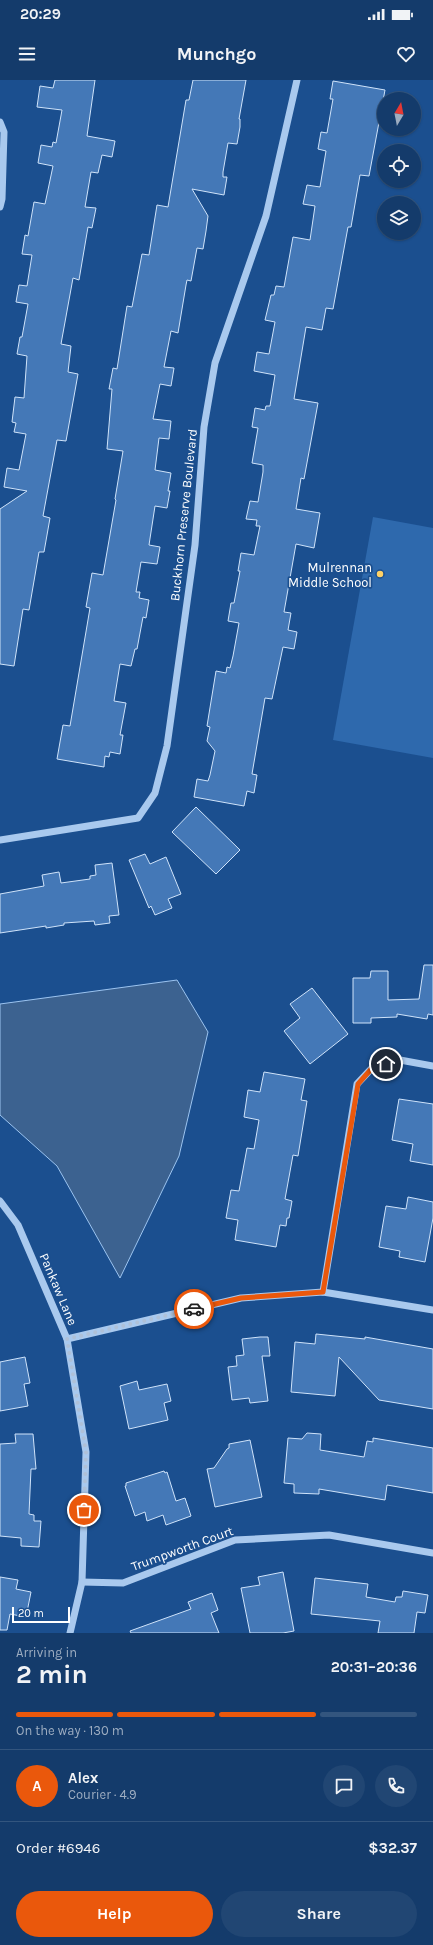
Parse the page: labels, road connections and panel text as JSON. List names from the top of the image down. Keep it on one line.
{"streets":{"street":["Buckhorn Preserve Boulevard","Pankaw Lane","Trumpworth Court"]},"crossings":[["Pankaw Lane","Trumpworth Court"]],"places":["Mulrennan Middle School"],"scale_bar":"20 m","north":"top","page":{"status":"20:29","header":"Munchgo","scale":"20 m","heading":["2 min","Arriving in","20:31–20:36"],"panel":["Alex","Courier · 4.9","Order #6946","$32.37"],"bar":"On the way · 130 m","round":"A","buttons":["Help","Share"]}}
